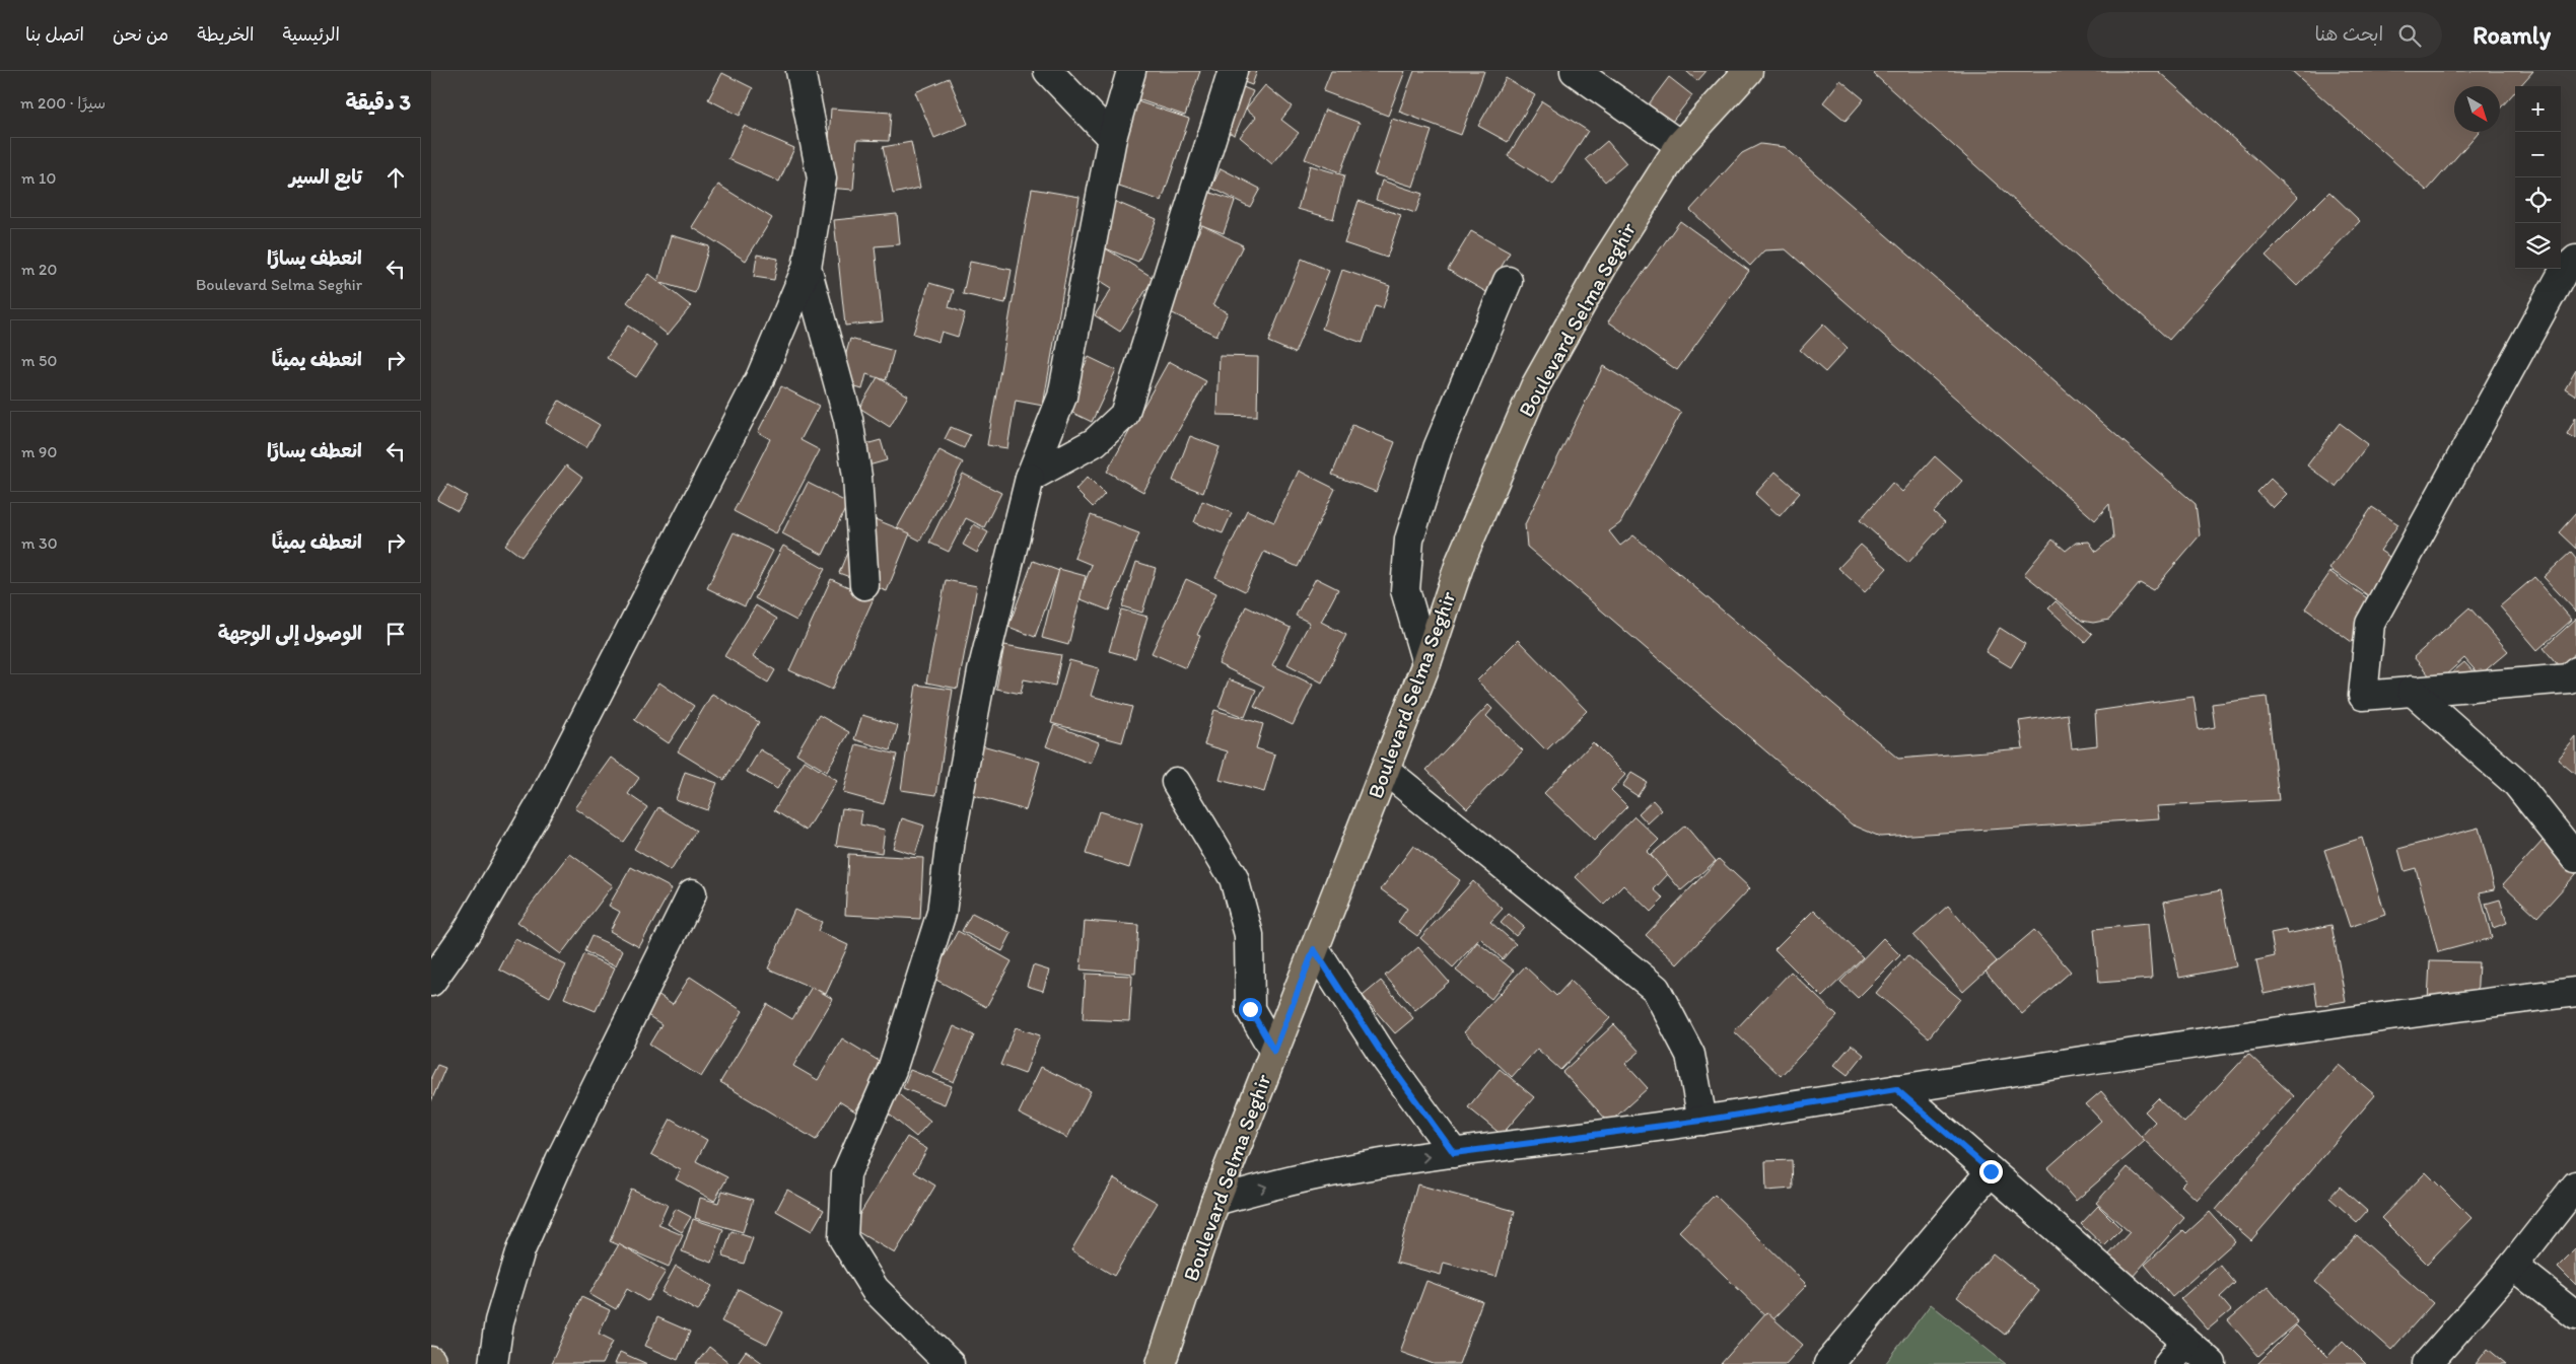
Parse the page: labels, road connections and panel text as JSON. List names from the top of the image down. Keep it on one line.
{"streets":{"main road":["Boulevard Selma Seghir"]},"north":"bottom right","page":{"header":"Roamly","search":"ابحث هنا","nav":["الرئيسية","الخريطة","من نحن","اتصل بنا"],"heading":["3 دقيقة","سيرًا · 200 m"],"map_buttons":["+","−"],"list":[["تابع السير","10 m"],["انعطف يسارًا","Boulevard Selma Seghir","20 m"],["انعطف يمينًا","50 m"],["انعطف يسارًا","90 m"],["انعطف يمينًا","30 m"],"الوصول إلى الوجهة"]}}
